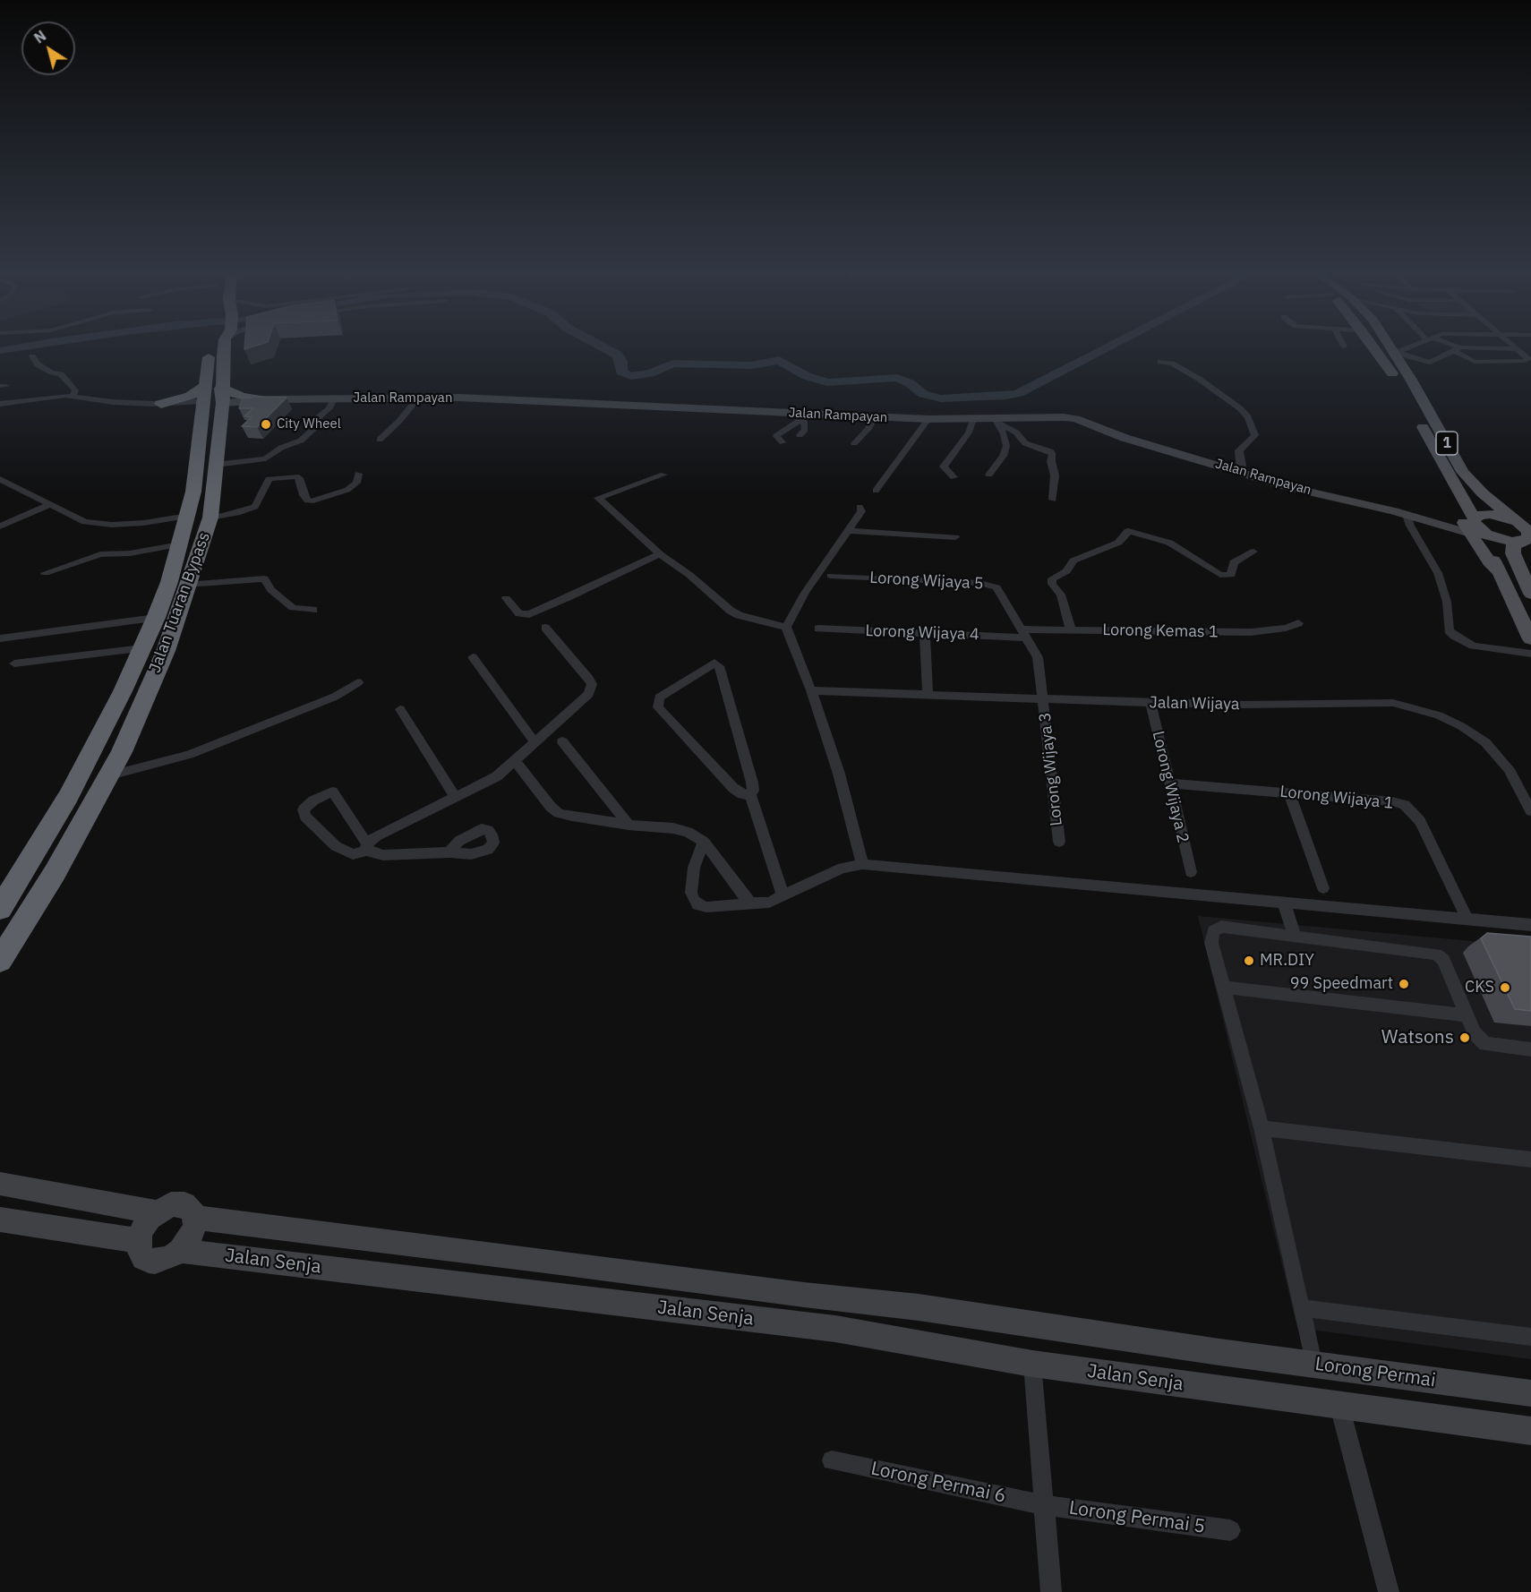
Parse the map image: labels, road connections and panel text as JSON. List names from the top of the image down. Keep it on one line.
{"streets":{"highway":["Jalan Tuaran Bypass"],"main road":["Jalan Rampayan","1","Jalan Senja","Lorong Permai"],"street":["Lorong Wijaya 5","Lorong Kemas 1","Lorong Wijaya 4","Jalan Wijaya","Lorong Wijaya 3","Lorong Wijaya 2","Lorong Wijaya 1","Lorong Permai 6","Lorong Permai 5"]},"crossings":[["Lorong Wijaya 5","Lorong Kemas 1"],["Lorong Wijaya 5","Lorong Wijaya 4"],["Lorong Wijaya 5","Jalan Wijaya"],["Lorong Wijaya 5","Lorong Wijaya 3"],["Lorong Kemas 1","Lorong Wijaya 4"],["Jalan Wijaya","Lorong Wijaya 3"],["Jalan Wijaya","Lorong Wijaya 2"],["Lorong Wijaya 2","Lorong Wijaya 1"],["Jalan Senja","Lorong Permai"],["Lorong Permai 6","Lorong Permai 5"]],"places":["City Wheel","MR.DIY","99 Speedmart","CKS","Watsons"],"north":"top left"}
